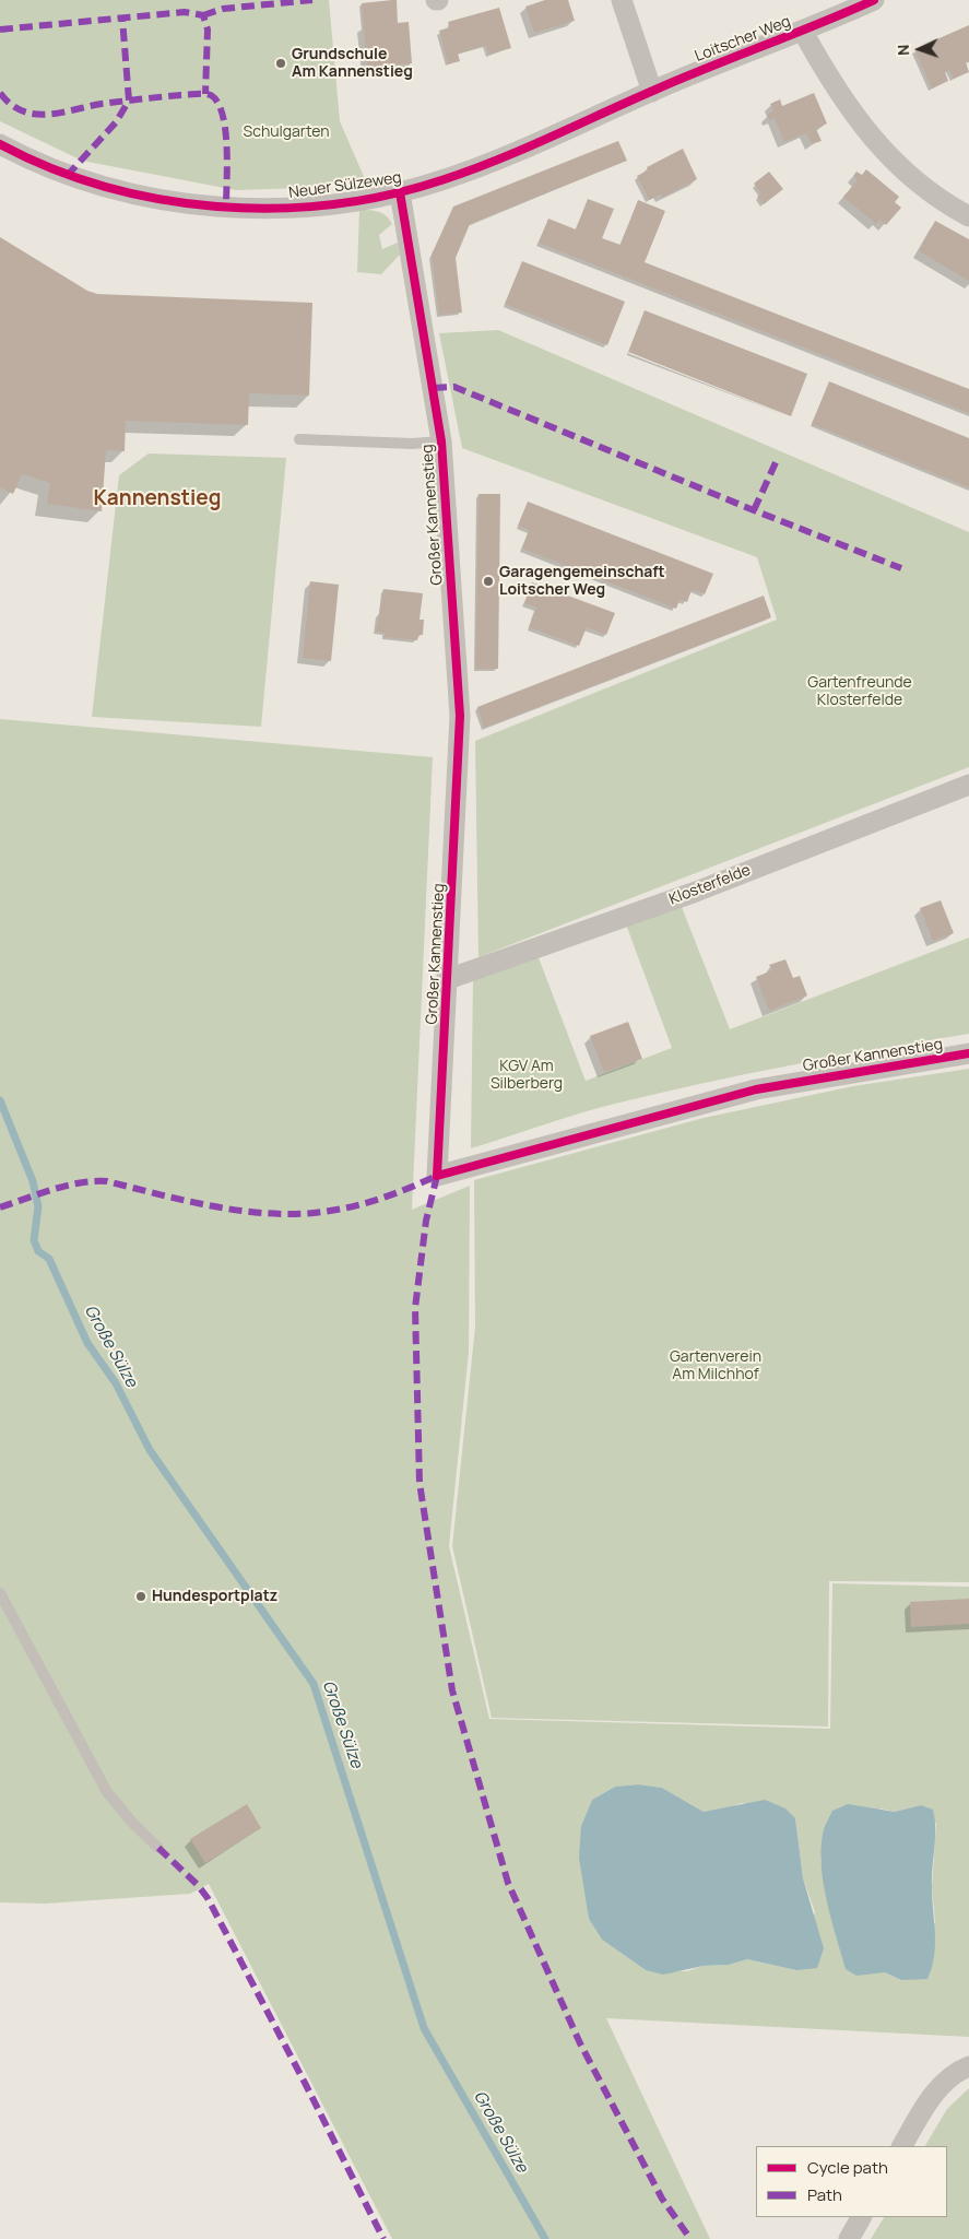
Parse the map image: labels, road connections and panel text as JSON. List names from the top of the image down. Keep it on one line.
{"streets":{"street":["Loitscher Weg","Neuer Sülzeweg","Großer Kannenstieg","Klosterfelde"]},"crossings":[["Loitscher Weg","Neuer Sülzeweg"],["Neuer Sülzeweg","Großer Kannenstieg"],["Großer Kannenstieg","Klosterfelde"]],"districts":["Kannenstieg"],"water":["Große Sülze"],"parks":["Schulgarten","Gartenfreunde Klosterfelde","KGV Am Silberberg","Gartenverein Am Milchhof"],"places":["Grundschule Am Kannenstieg","Garagengemeinschaft Loitscher Weg","Hundesportplatz"],"legend":["Cycle path","Path"],"north":"left"}
